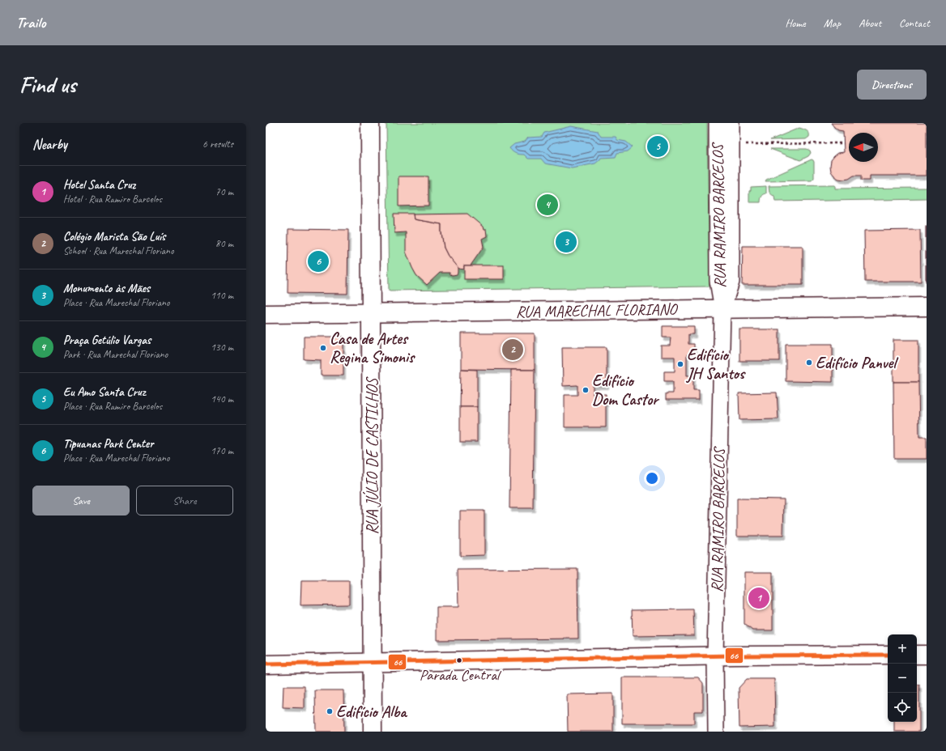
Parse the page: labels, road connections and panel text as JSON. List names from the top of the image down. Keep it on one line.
{"streets":{"street":["RUA RAMIRO BARCELOS","RUA MARECHAL FLORIANO","RUA JÚLIO DE CASTILHOS"]},"crossings":[["RUA RAMIRO BARCELOS","RUA MARECHAL FLORIANO"],["RUA MARECHAL FLORIANO","RUA JÚLIO DE CASTILHOS"]],"places":["Casa de Artes Regina Simonis","Edifício Panvel","Edifício JH Santos","Edifício Dom Castor","Parada Central","Edifício Alba"],"lines":["transit line 66"],"north":"left","page":{"header":"Trailo","nav":["Home","Map","About","Contact"],"buttons":["Directions",["Save","Share"]],"title":"Find us","heading":["Nearby","6 results"],"pins":["5","4","3","6","2","1"],"list":[{"mark":"1","name":"Hotel Santa Cruz","note":"Hotel · Rua Ramiro Barcelos","value":"70 m"},{"mark":"2","name":"Colégio Marista São Luís","note":"School · Rua Marechal Floriano","value":"80 m"},{"mark":"3","name":"Monumento às Mães","note":"Place · Rua Marechal Floriano","value":"110 m"},{"mark":"4","name":"Praça Getúlio Vargas","note":"Park · Rua Marechal Floriano","value":"130 m"},{"mark":"5","name":"Eu Amo Santa Cruz","note":"Place · Rua Ramiro Barcelos","value":"140 m"},{"mark":"6","name":"Tipuanas Park Center","note":"Place · Rua Marechal Floriano","value":"170 m"}],"map_buttons":["+","−"]}}
